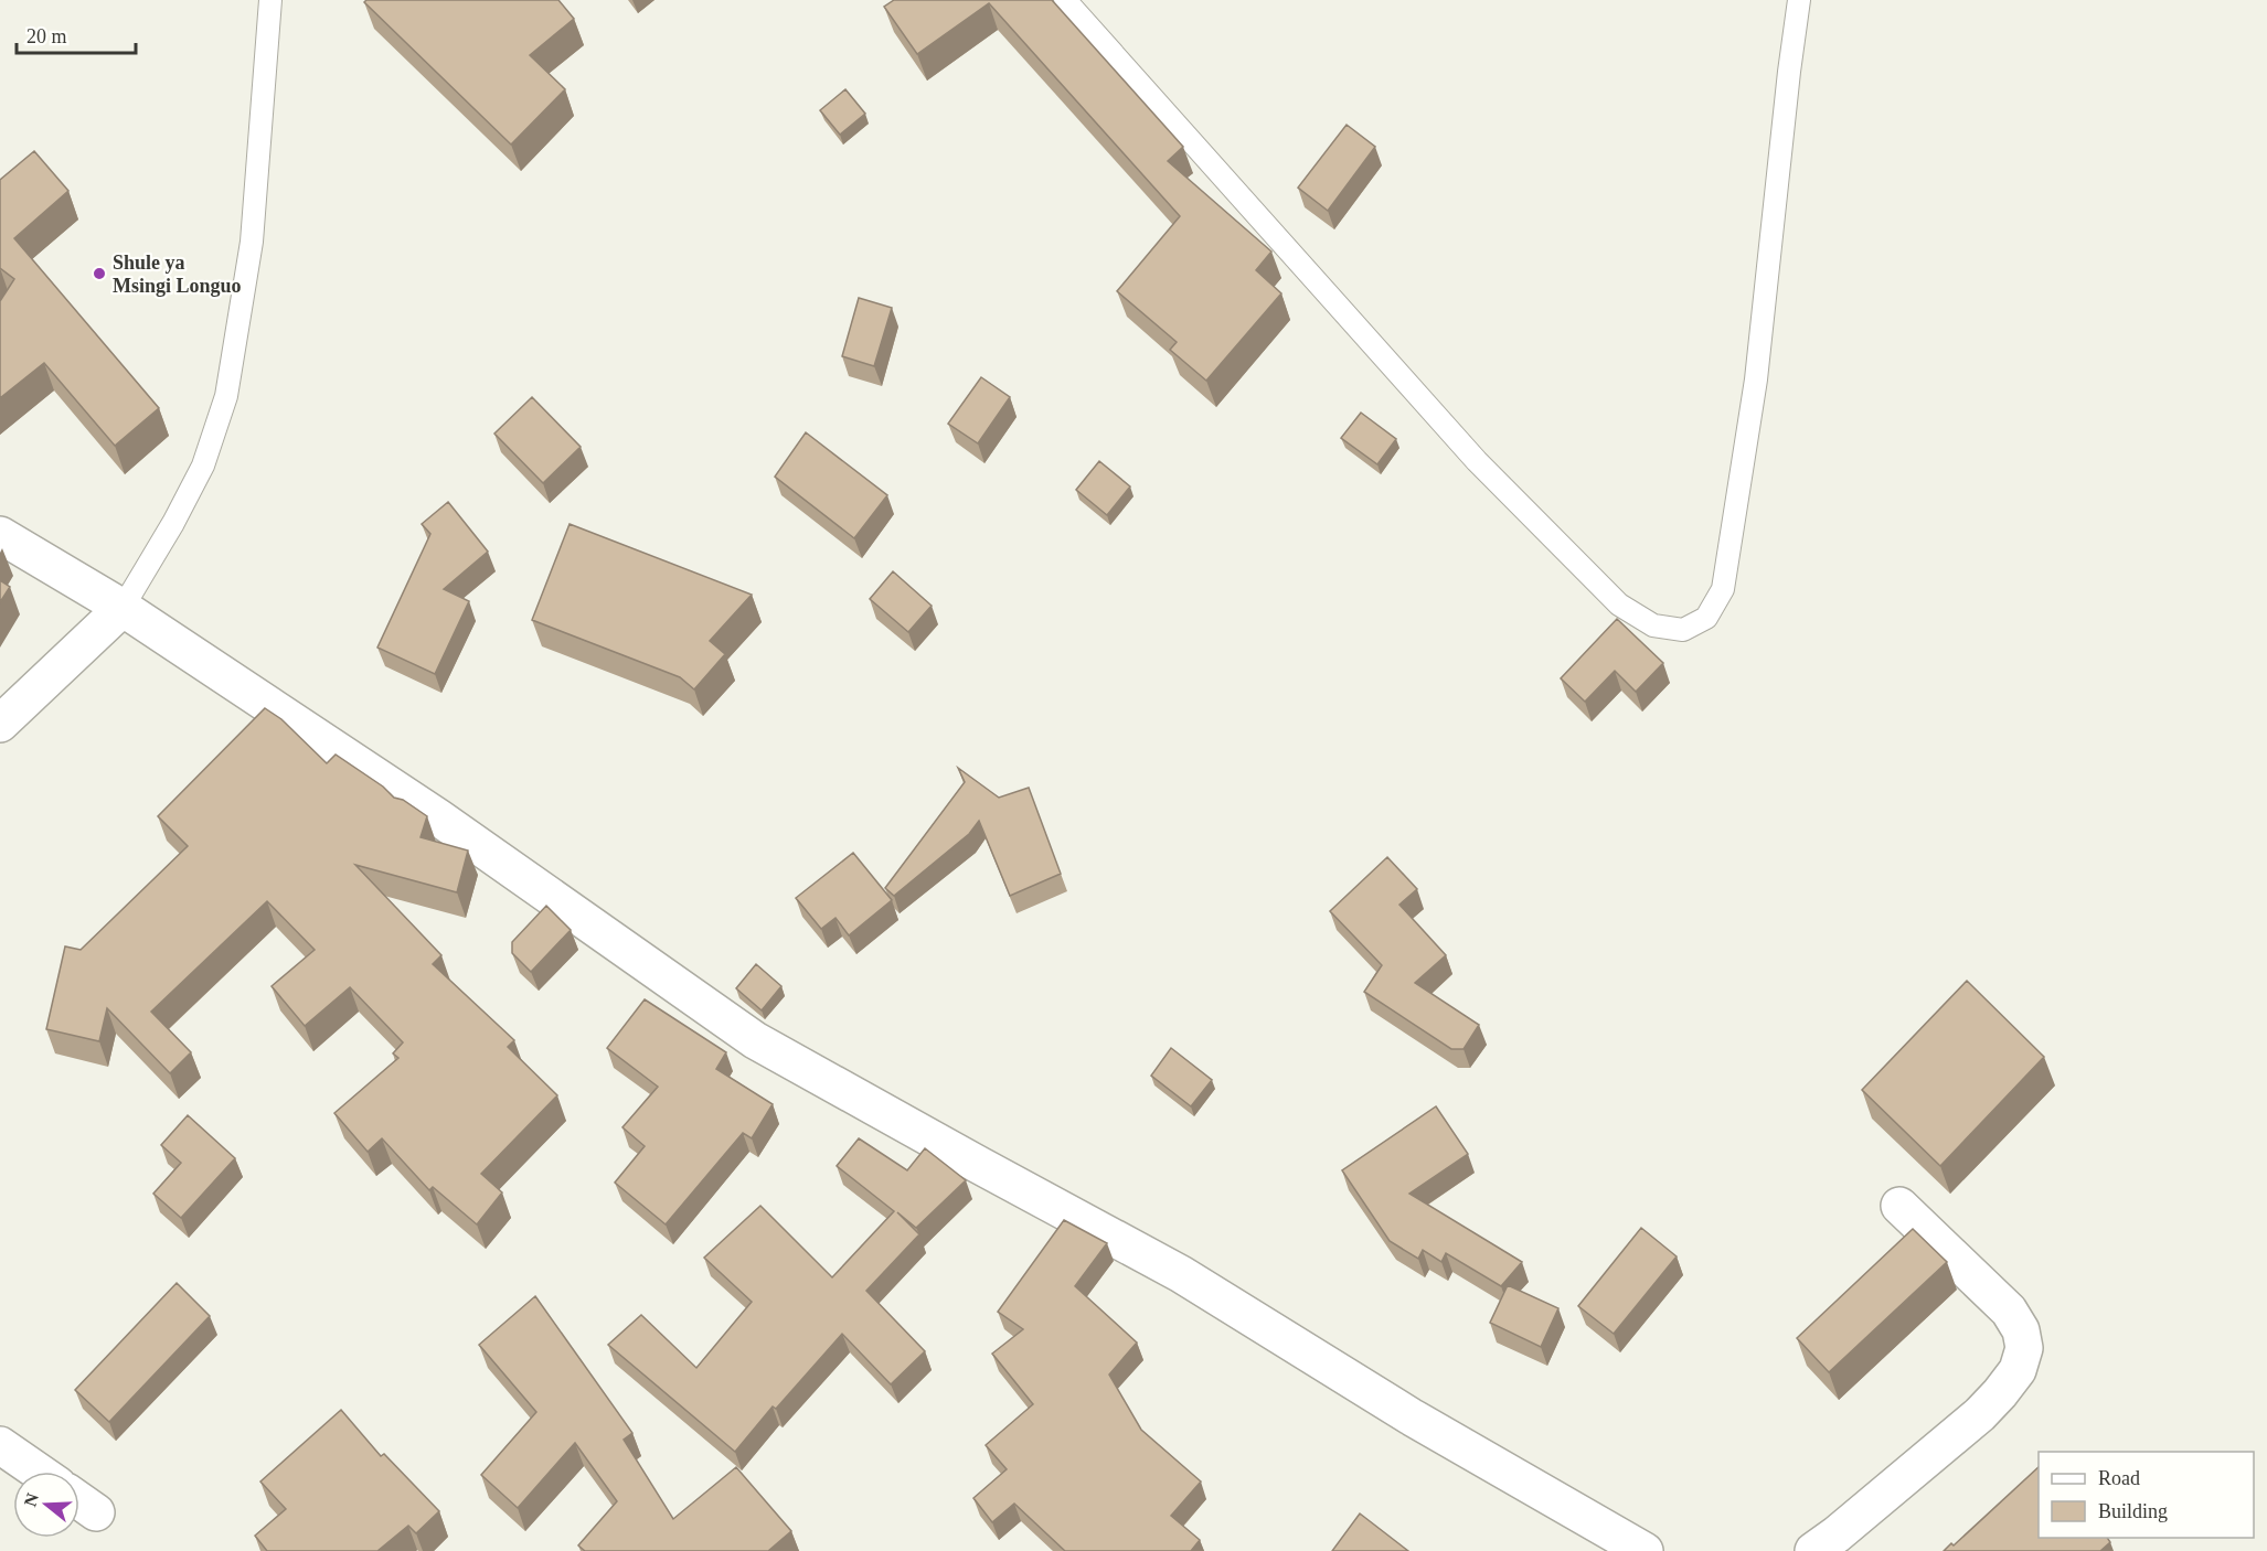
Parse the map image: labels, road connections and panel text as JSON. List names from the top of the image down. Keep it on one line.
{"places":["Shule ya Msingi Longuo"],"legend":["Road","Building"],"scale_bar":"20 m","north":"left"}
